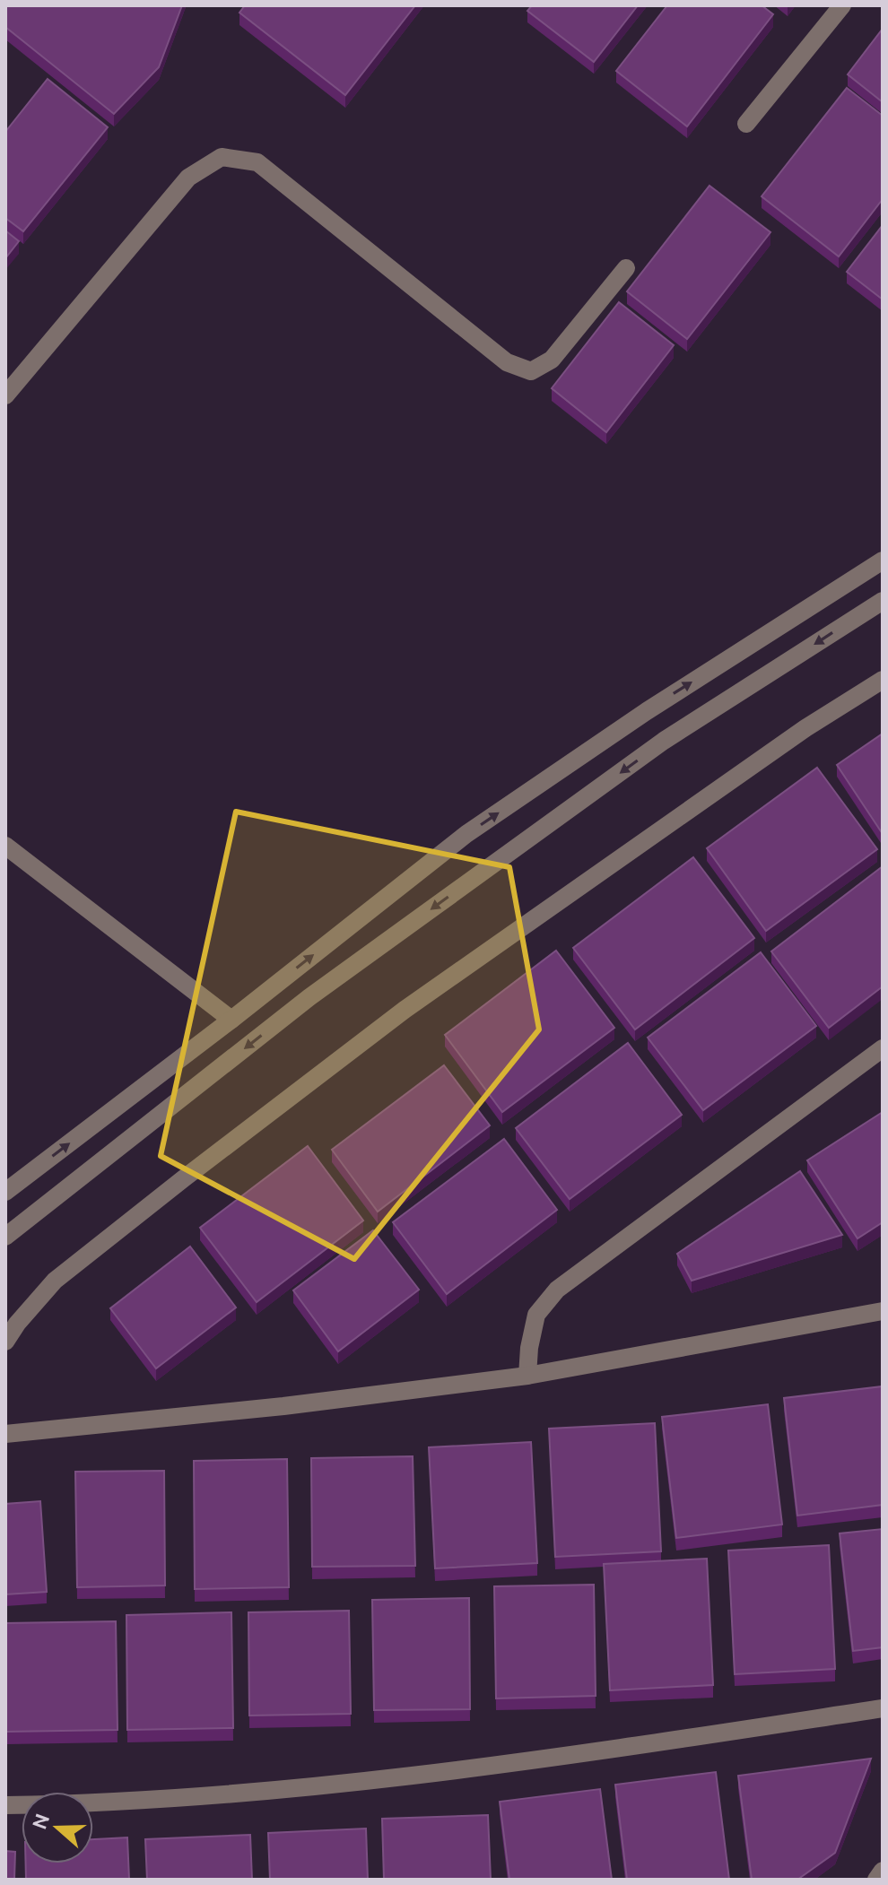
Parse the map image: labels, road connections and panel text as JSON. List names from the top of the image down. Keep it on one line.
{"north":"left"}
